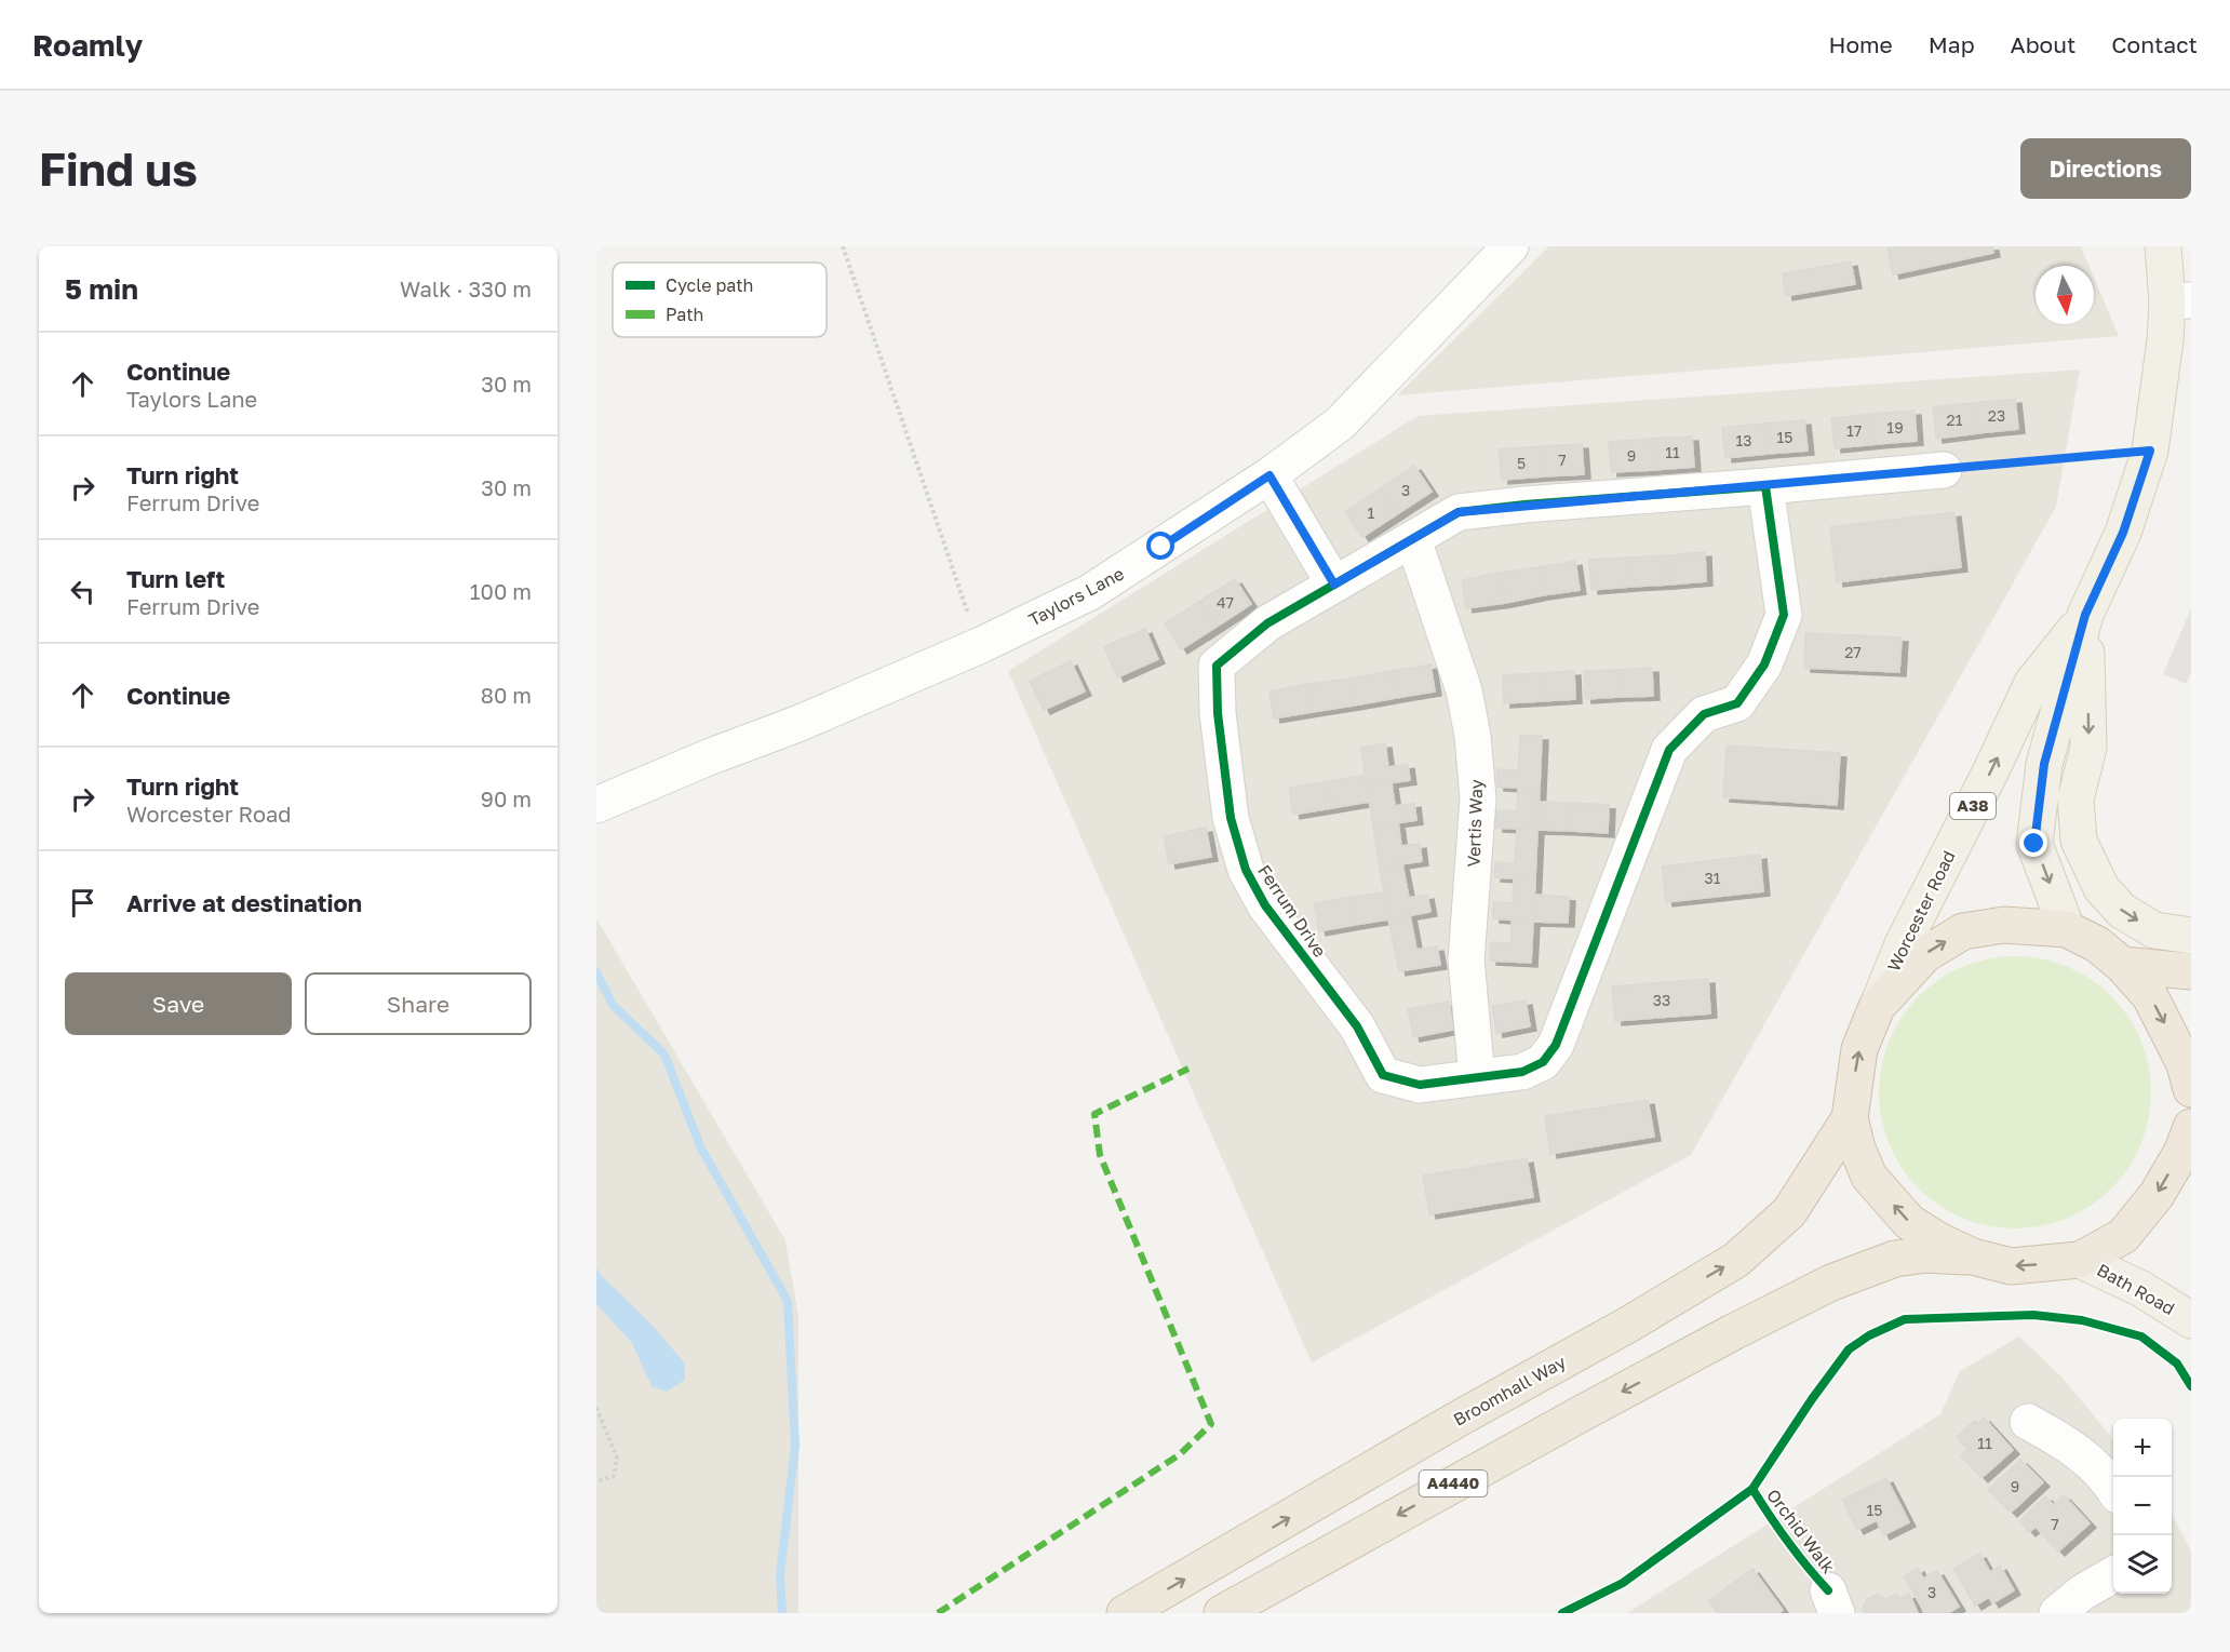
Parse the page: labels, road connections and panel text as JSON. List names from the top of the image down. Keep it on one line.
{"streets":{"highway":["Broomhall Way","A4440"],"main road":["A38","Worcester Road","Bath Road"],"street":["Taylors Lane","Vertis Way","Ferrum Drive"],"cycle path":["Orchid Walk"]},"crossings":[["Vertis Way","Ferrum Drive"]],"house_numbers":["23","21","19","17","15","13","11","9","7","5","3","1","47","27","31","33","11","9","15","7","3"],"legend":["Cycle path","Path"],"north":"bottom","page":{"header":"Roamly","nav":["Home","Map","About","Contact"],"buttons":["Directions",["Save","Share"]],"title":"Find us","heading":["5 min","Walk · 330 m"],"list":[["Continue","Taylors Lane","30 m"],["Turn right","Ferrum Drive","30 m"],["Turn left","Ferrum Drive","100 m"],["Continue","80 m"],["Turn right","Worcester Road","90 m"],"Arrive at destination"],"map_buttons":["+","−"]}}
